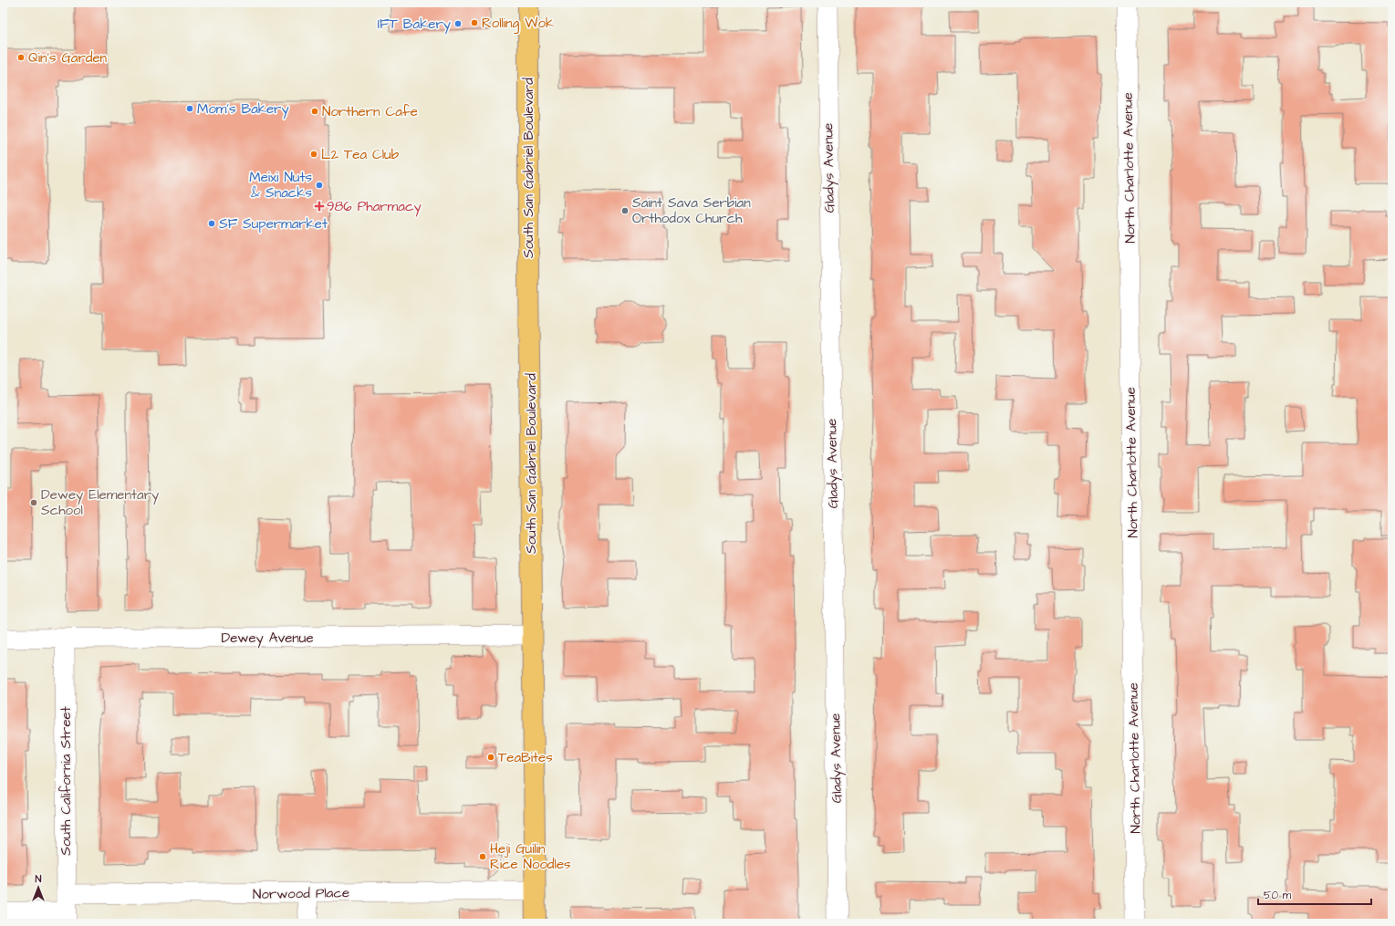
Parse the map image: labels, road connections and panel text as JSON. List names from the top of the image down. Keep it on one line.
{"streets":{"main road":["South San Gabriel Boulevard"],"street":["Gladys Avenue","North Charlotte Avenue","Dewey Avenue","South California Street","Norwood Place"]},"crossings":[["South San Gabriel Boulevard","Dewey Avenue"],["South San Gabriel Boulevard","Norwood Place"],["Dewey Avenue","South California Street"],["South California Street","Norwood Place"]],"places":{"other":["Rolling Wok","IFT Bakery","Qin’s Garden","Mom's Bakery","Northern Cafe","L2 Tea Club","Meixi Nuts & Snacks","Saint Sava Serbian Orthodox Church","SF Supermarket","Dewey Elementary School","TeaBites","Heji Guilin Rice Noodles"],"health":["986 Pharmacy"]},"scale_bar":"50 m","north":"top"}
